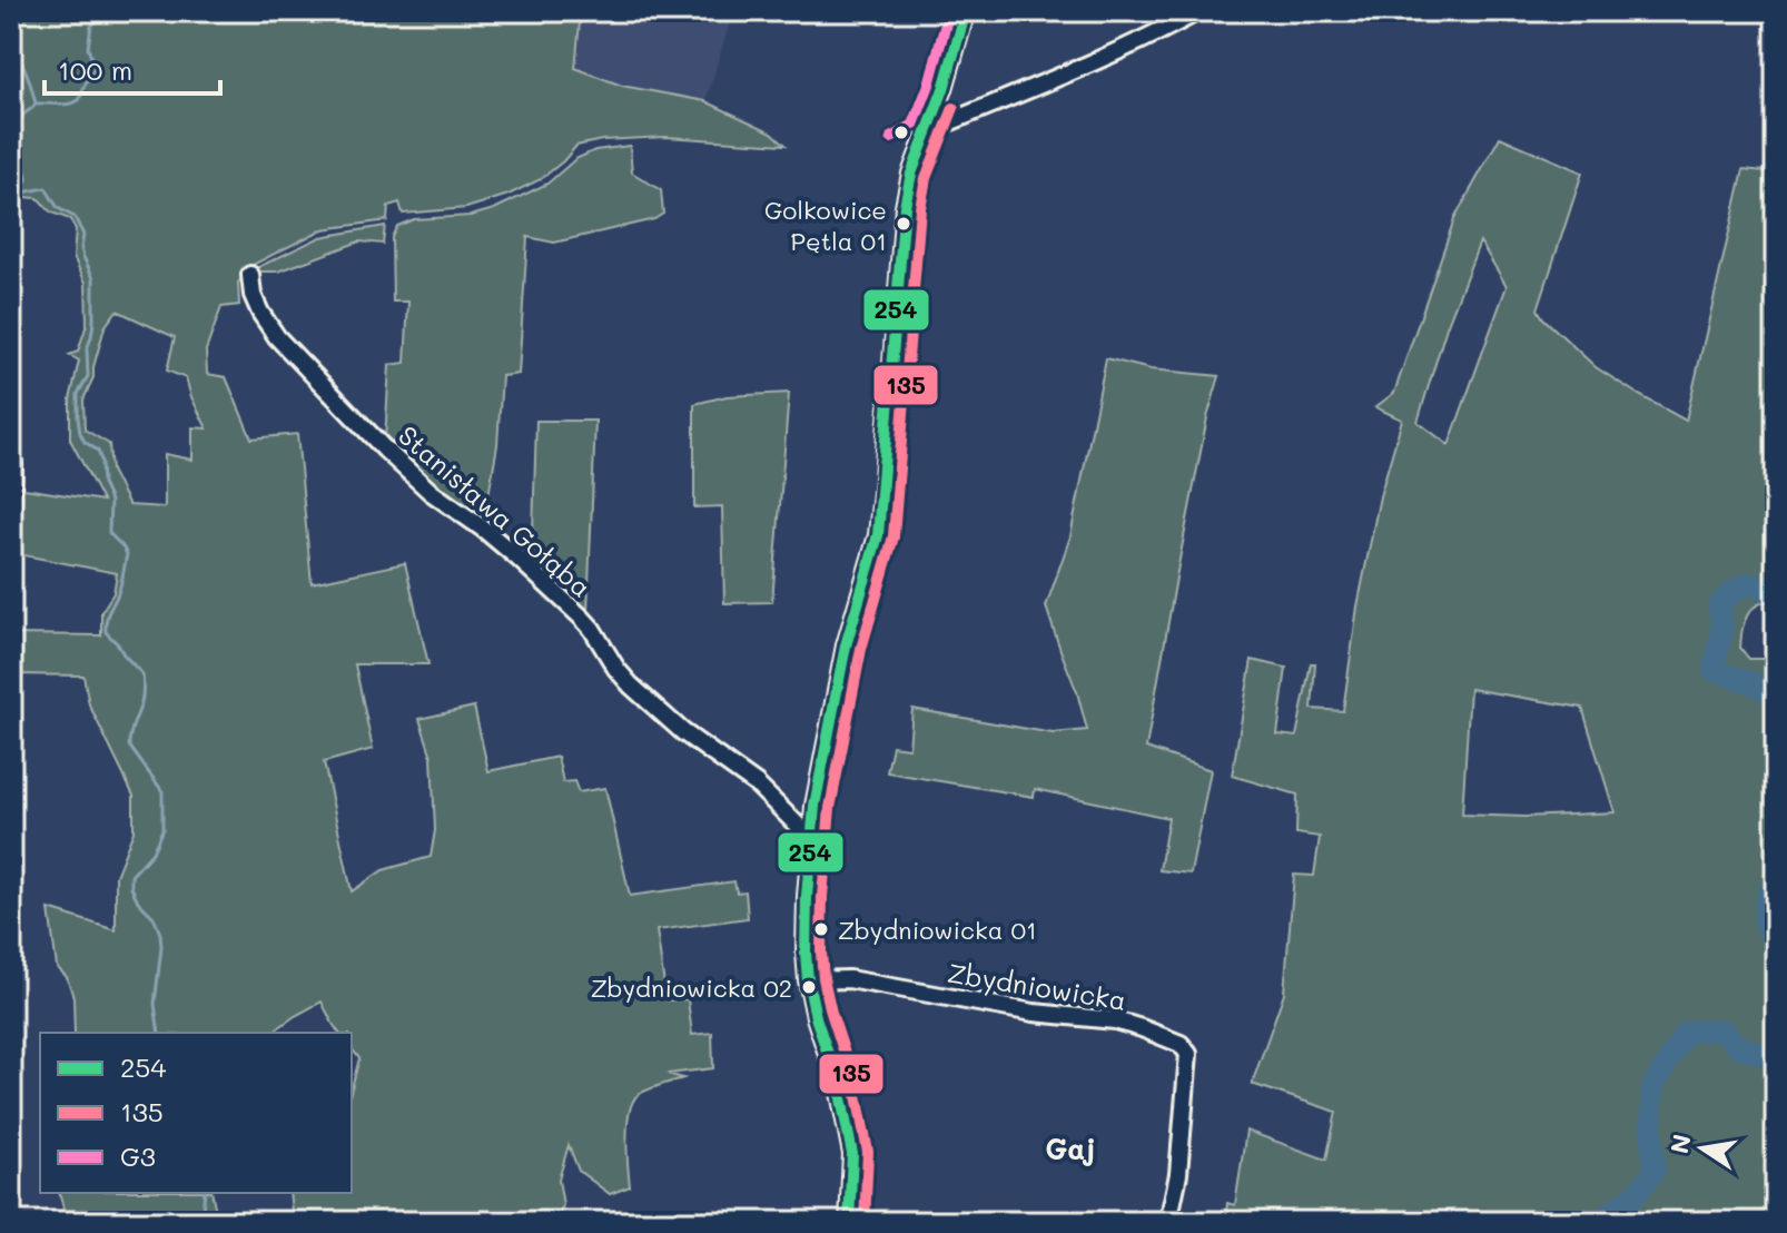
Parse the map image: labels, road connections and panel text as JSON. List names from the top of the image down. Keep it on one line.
{"streets":{"street":["Stanisława Gołąba","Zbydniowicka"]},"districts":["Gaj"],"places":["Golkowice Pętla 01","Zbydniowicka 01","Zbydniowicka 02"],"lines":["transit line 254","transit line G3","transit line 135"],"legend":["254","135","G3"],"scale_bar":"100 m","north":"left"}
